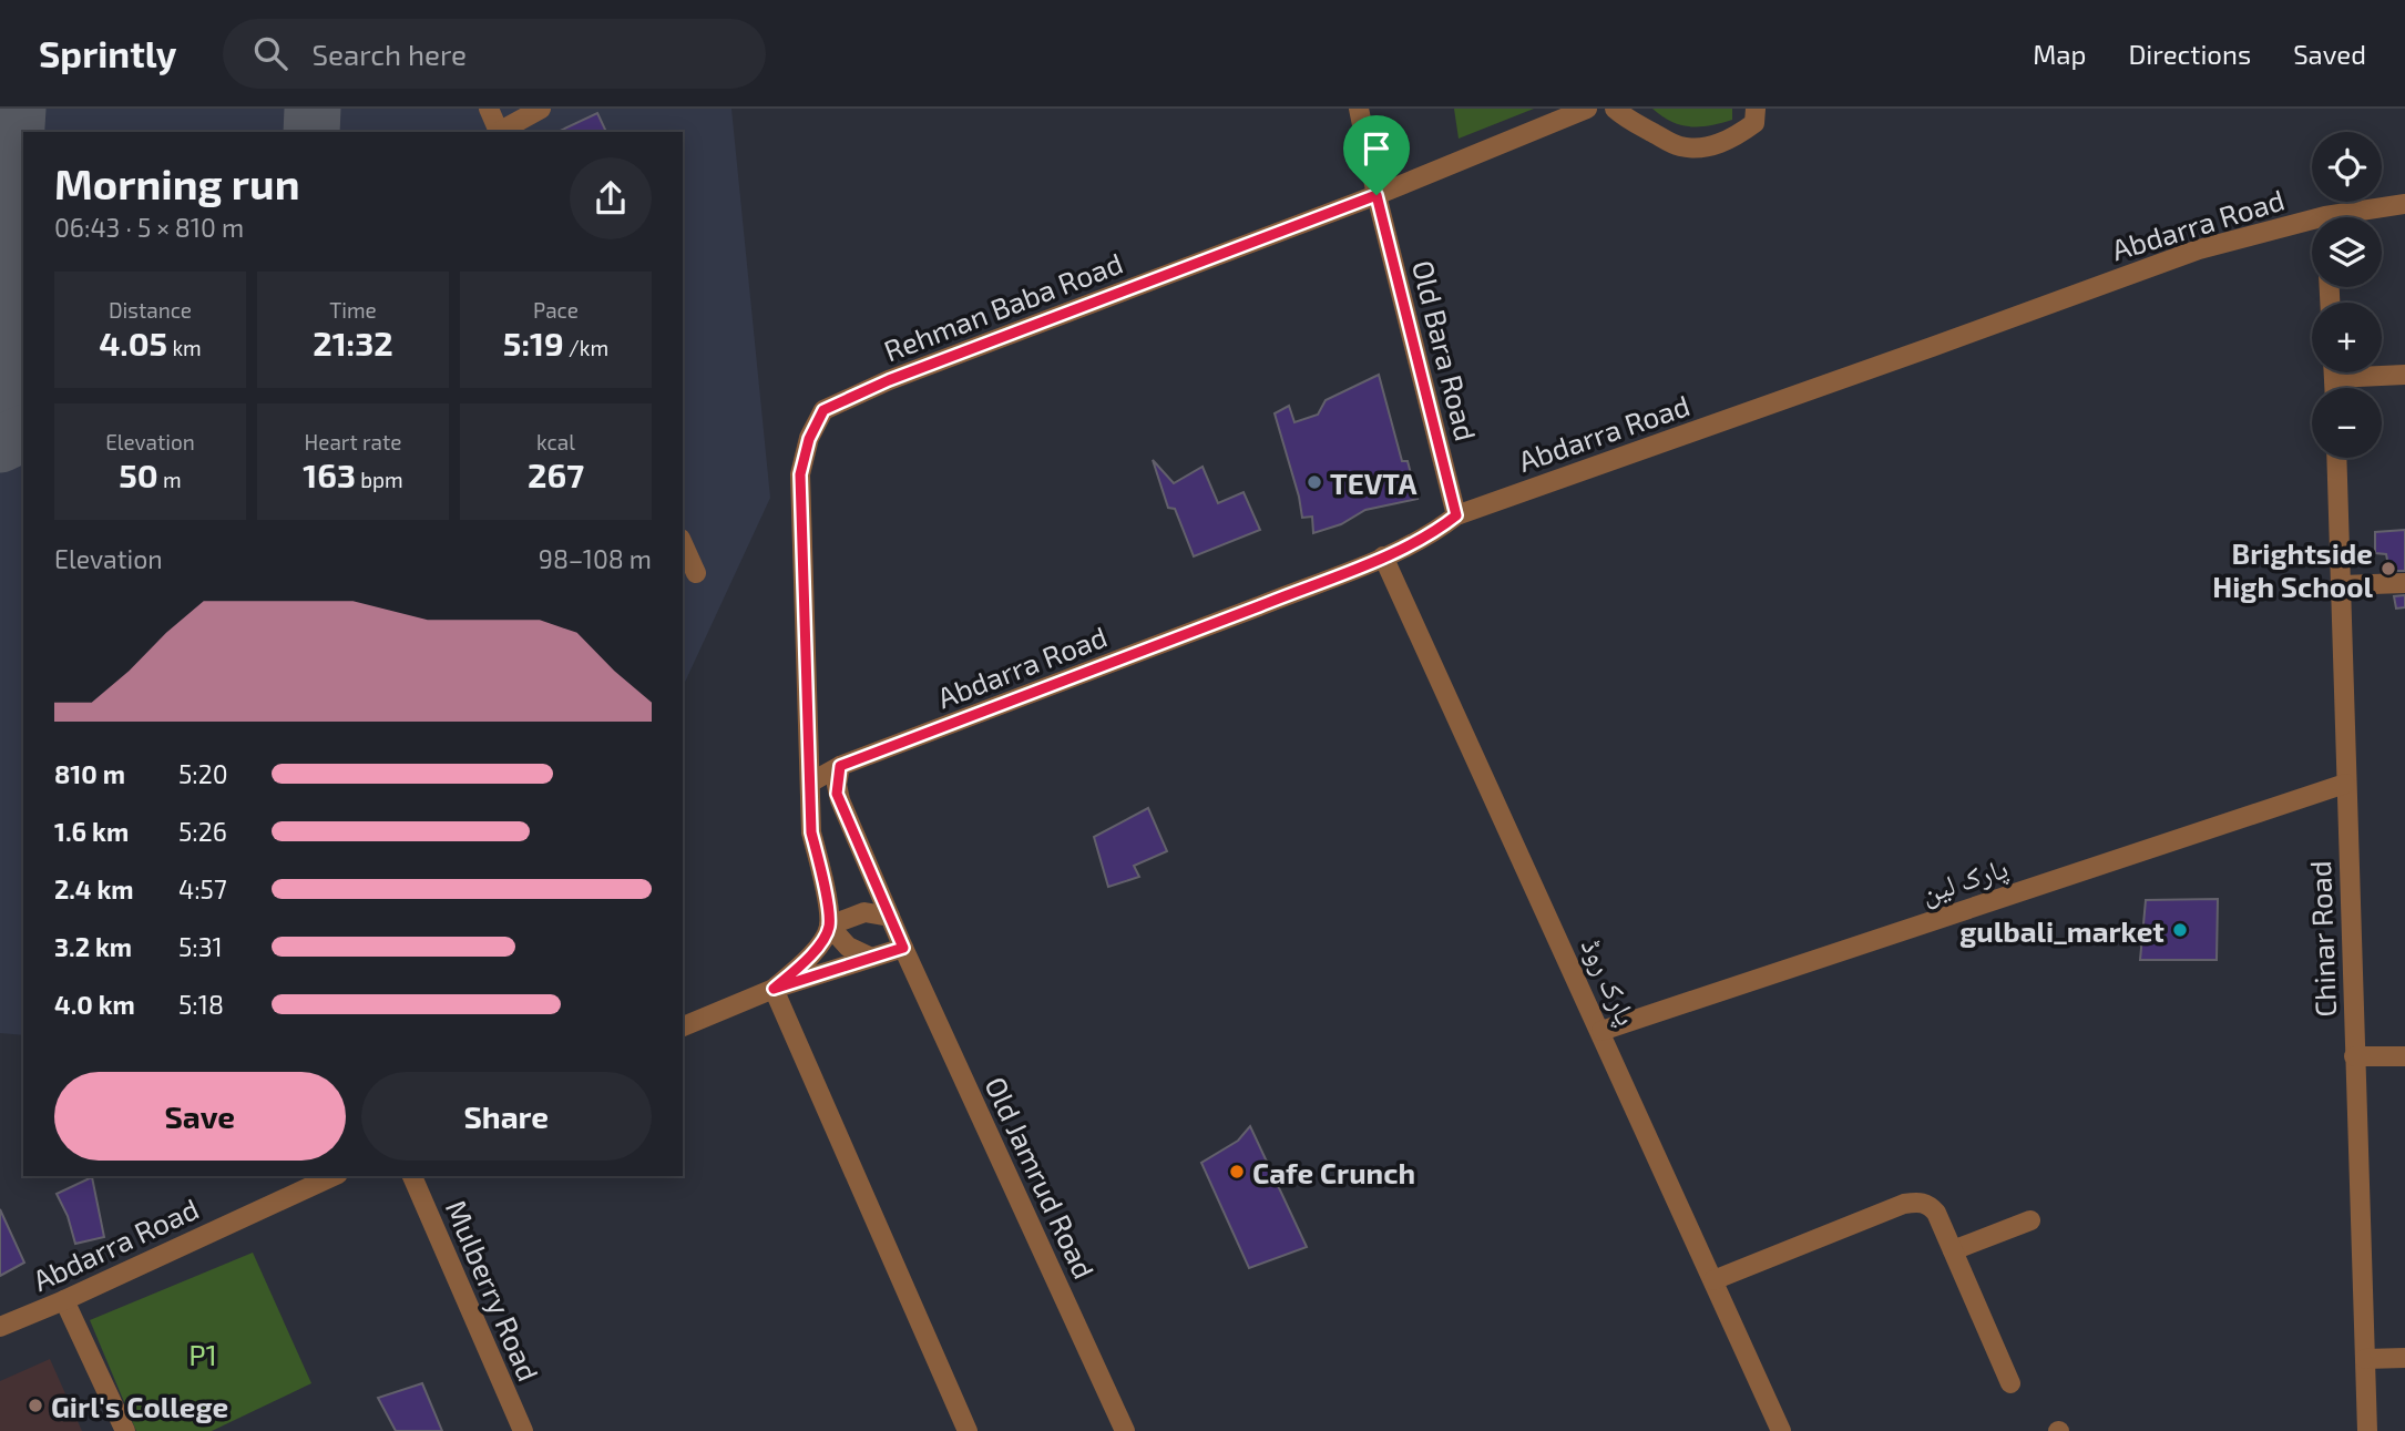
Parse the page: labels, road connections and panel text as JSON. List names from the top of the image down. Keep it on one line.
{"streets":{"street":["Abdarra Road","Rehman Baba Road","Old Bara Road","پارک لین","Chinar Road","پارک روڈ","Old Jamrud Road","Mulberry Road"]},"crossings":[["Abdarra Road","Old Bara Road"],["Abdarra Road","پارک روڈ"],["Abdarra Road","Old Jamrud Road"],["Rehman Baba Road","Old Bara Road"],["پارک لین","Chinar Road"],["پارک لین","پارک روڈ"]],"parks":["P1"],"places":["TEVTA","Brightside High School","gulbali_market","Cafe Crunch","Girl's College"],"page":{"header":"Sprintly","search":"Search here","nav":["Map","Directions","Saved"],"map_buttons":["+","−"],"heading":["Morning run","06:43 · 5 × 810 m"],"stats":[["Distance","4.05 km"],["Time","21:32"],["Pace","5:19 /km"],["Elevation","50 m"],["Heart rate","163 bpm"],["kcal","267"]],"chart":["Elevation","98–108 m"],"list":[{"name":"810 m","note":"5:20"},{"name":"1.6 km","note":"5:26"},{"name":"2.4 km","note":"4:57"},{"name":"3.2 km","note":"5:31"},{"name":"4.0 km","note":"5:18"}],"buttons":["Save","Share"]}}
